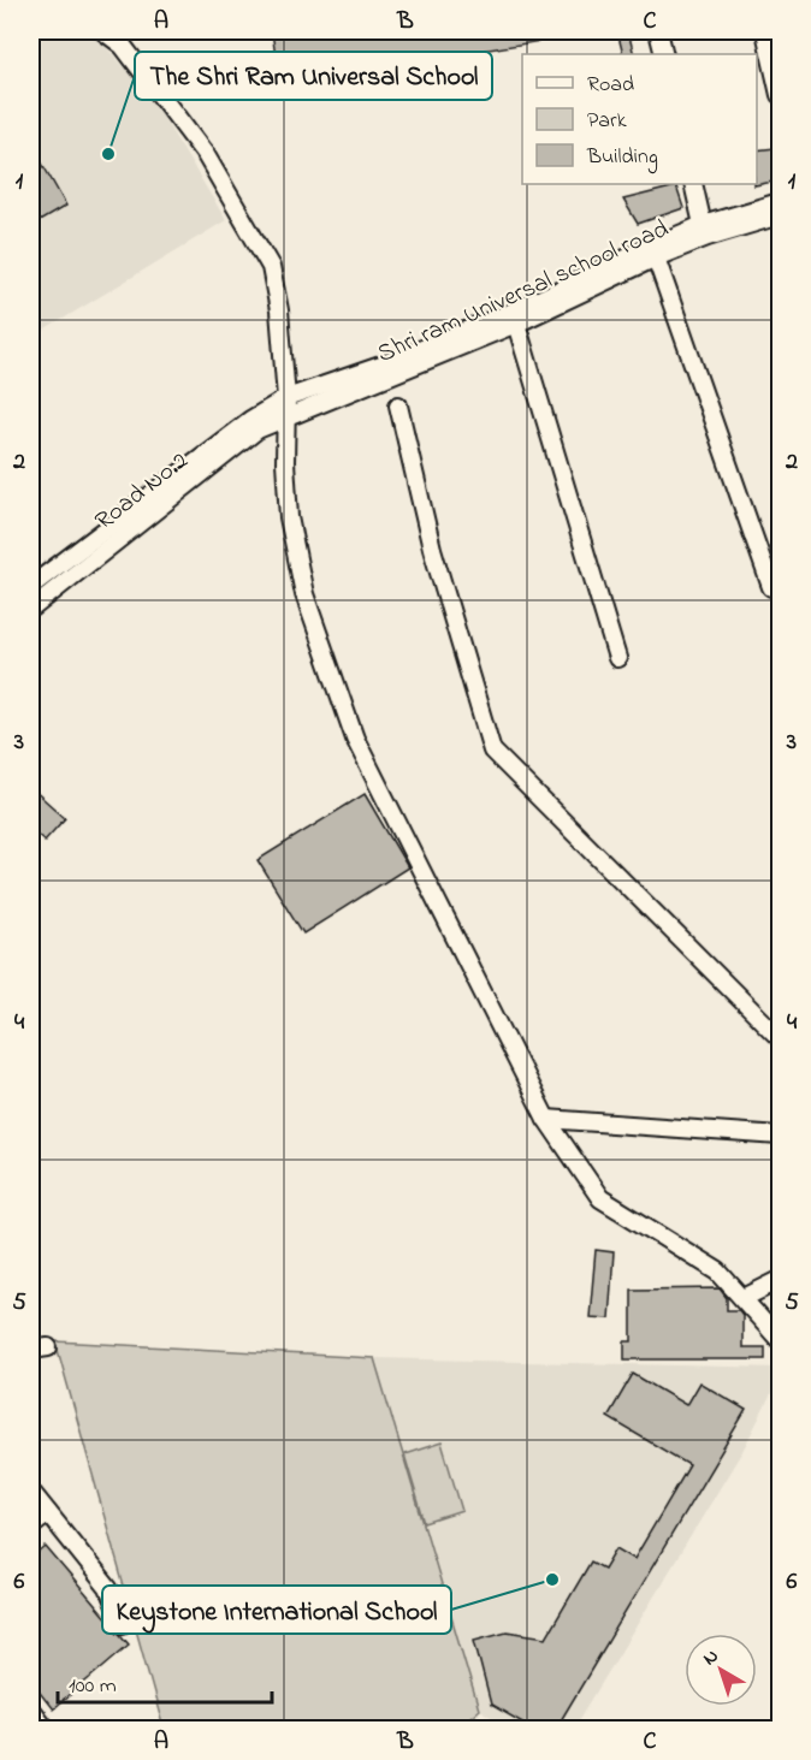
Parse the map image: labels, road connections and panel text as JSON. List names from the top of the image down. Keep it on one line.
{"streets":{"street":["Shri ram Universal school road","Road No.2"]},"crossings":[["Shri ram Universal school road","Road No.2"]],"places":["The Shri Ram Universal School","Keystone International School"],"legend":["Road","Park","Building"],"scale_bar":"100 m","north":"top left","grid":{"columns":["A","B","C"],"rows":["1","2","3","4","5","6"]}}
